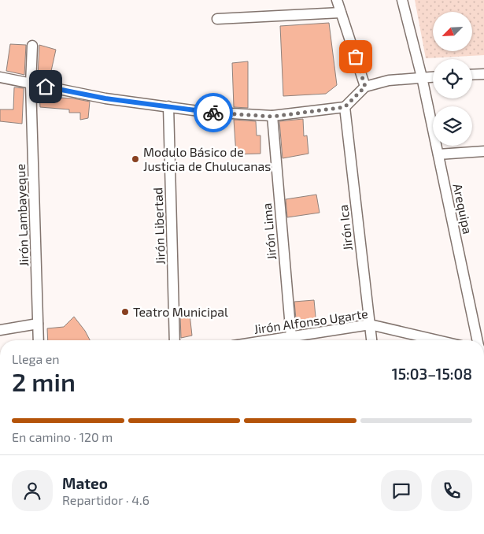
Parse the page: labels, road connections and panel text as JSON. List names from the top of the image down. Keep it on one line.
{"streets":{"street":["Arequipa","Jirón Lambayeque","Jirón Libertad","Jirón Ica","Jirón Lima","Jirón Alfonso Ugarte"]},"crossings":[["Jirón Ica","Jirón Alfonso Ugarte"]],"places":["Modulo Básico de Justicia de Chulucanas","Teatro Municipal"],"north":"bottom left","page":{"heading":["2 min","Llega en","15:03–15:08"],"panel":["Mateo","Repartidor · 4.6"],"bar":"En camino · 120 m"}}
